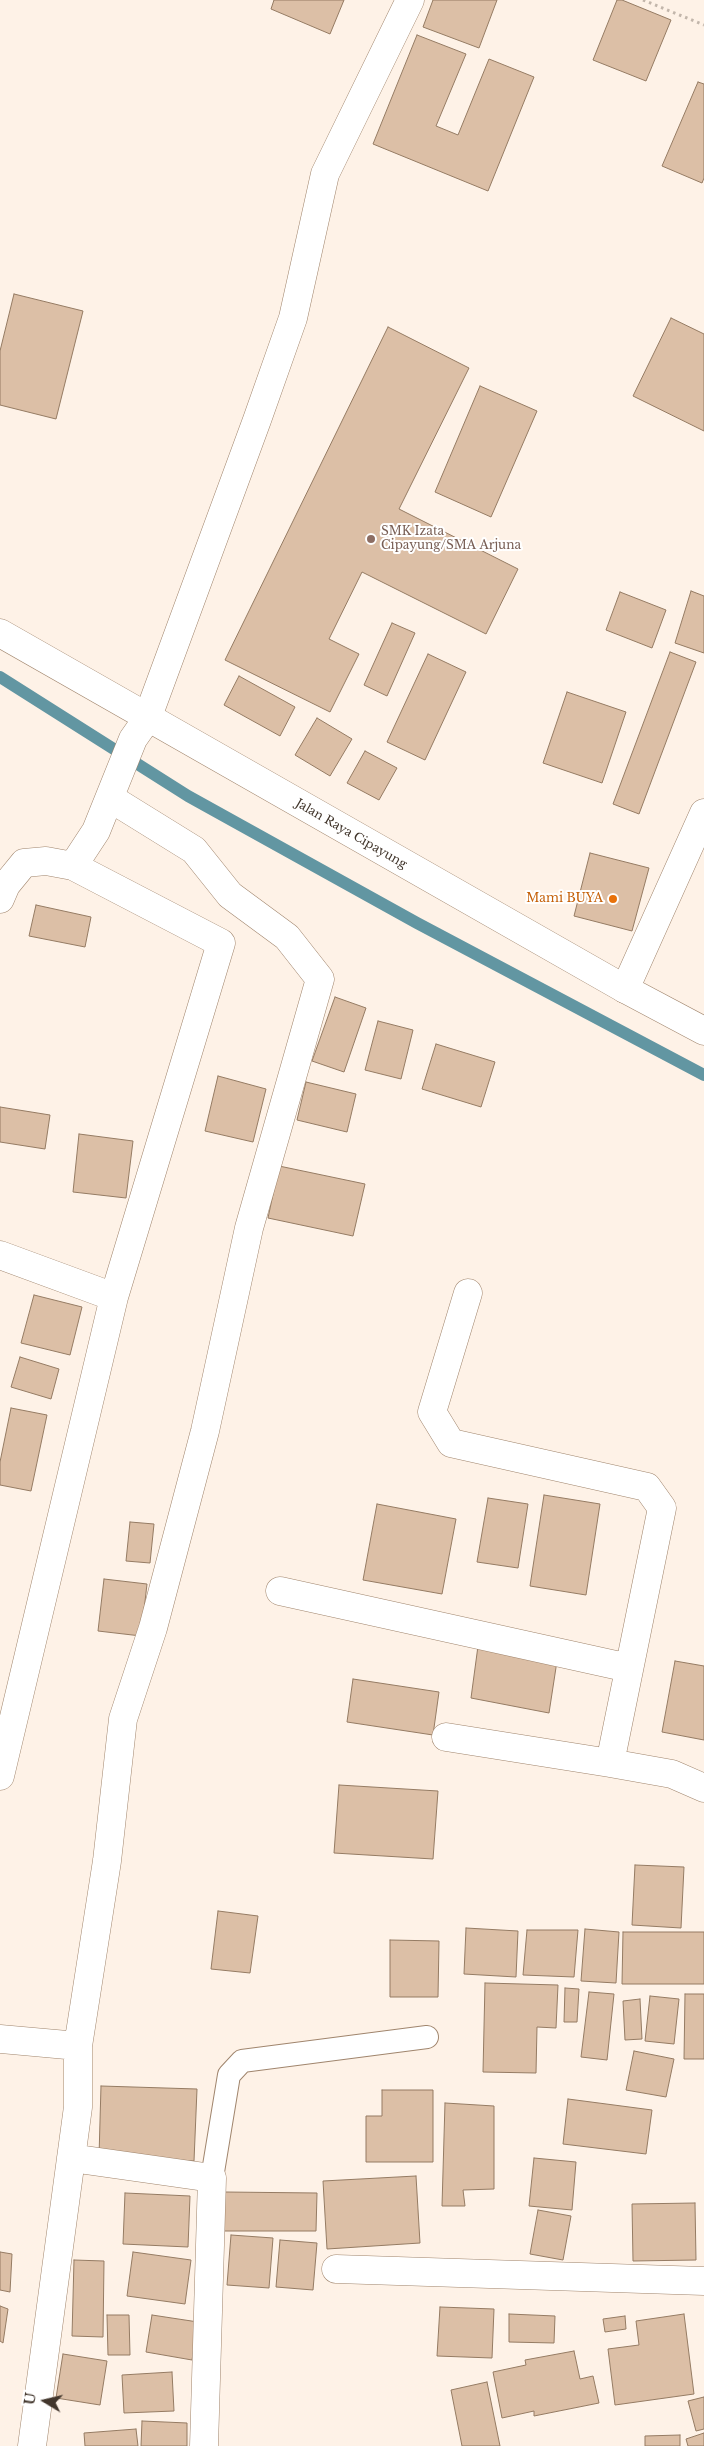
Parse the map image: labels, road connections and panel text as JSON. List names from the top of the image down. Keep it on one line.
{"streets":{"street":["Jalan Raya Cipayung"]},"places":["SMK Izata Cipayung/SMA Arjuna","Mami BUYA"],"north":"left"}
